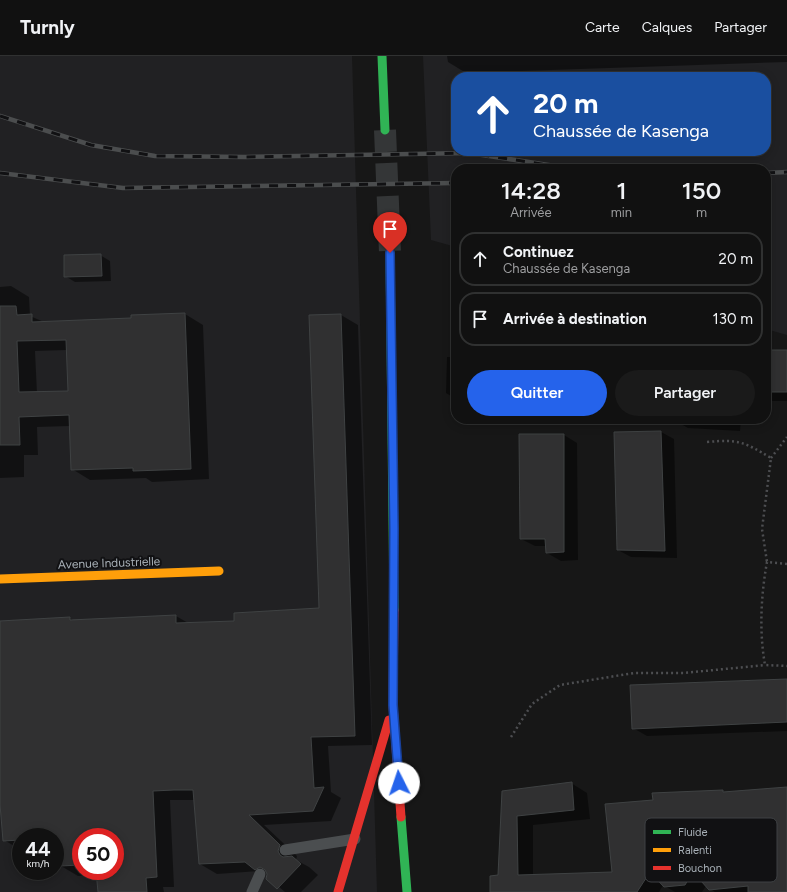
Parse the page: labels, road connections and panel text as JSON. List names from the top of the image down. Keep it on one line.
{"streets":{"main road":["Avenue Industrielle"]},"legend":["Fluide","Ralenti","Bouchon"],"page":{"header":"Turnly","nav":["Carte","Calques","Partager"],"turn":["20 m","Chaussée de Kasenga"],"eta":["14:28","Arrivée","1","min","150","m"],"list":[{"name":"Continuez","note":"Chaussée de Kasenga","value":"20 m"},{"name":"Arrivée à destination","value":"130 m"}],"buttons":["Quitter","Partager"],"speed":"44 km/h","limit":"50"}}
